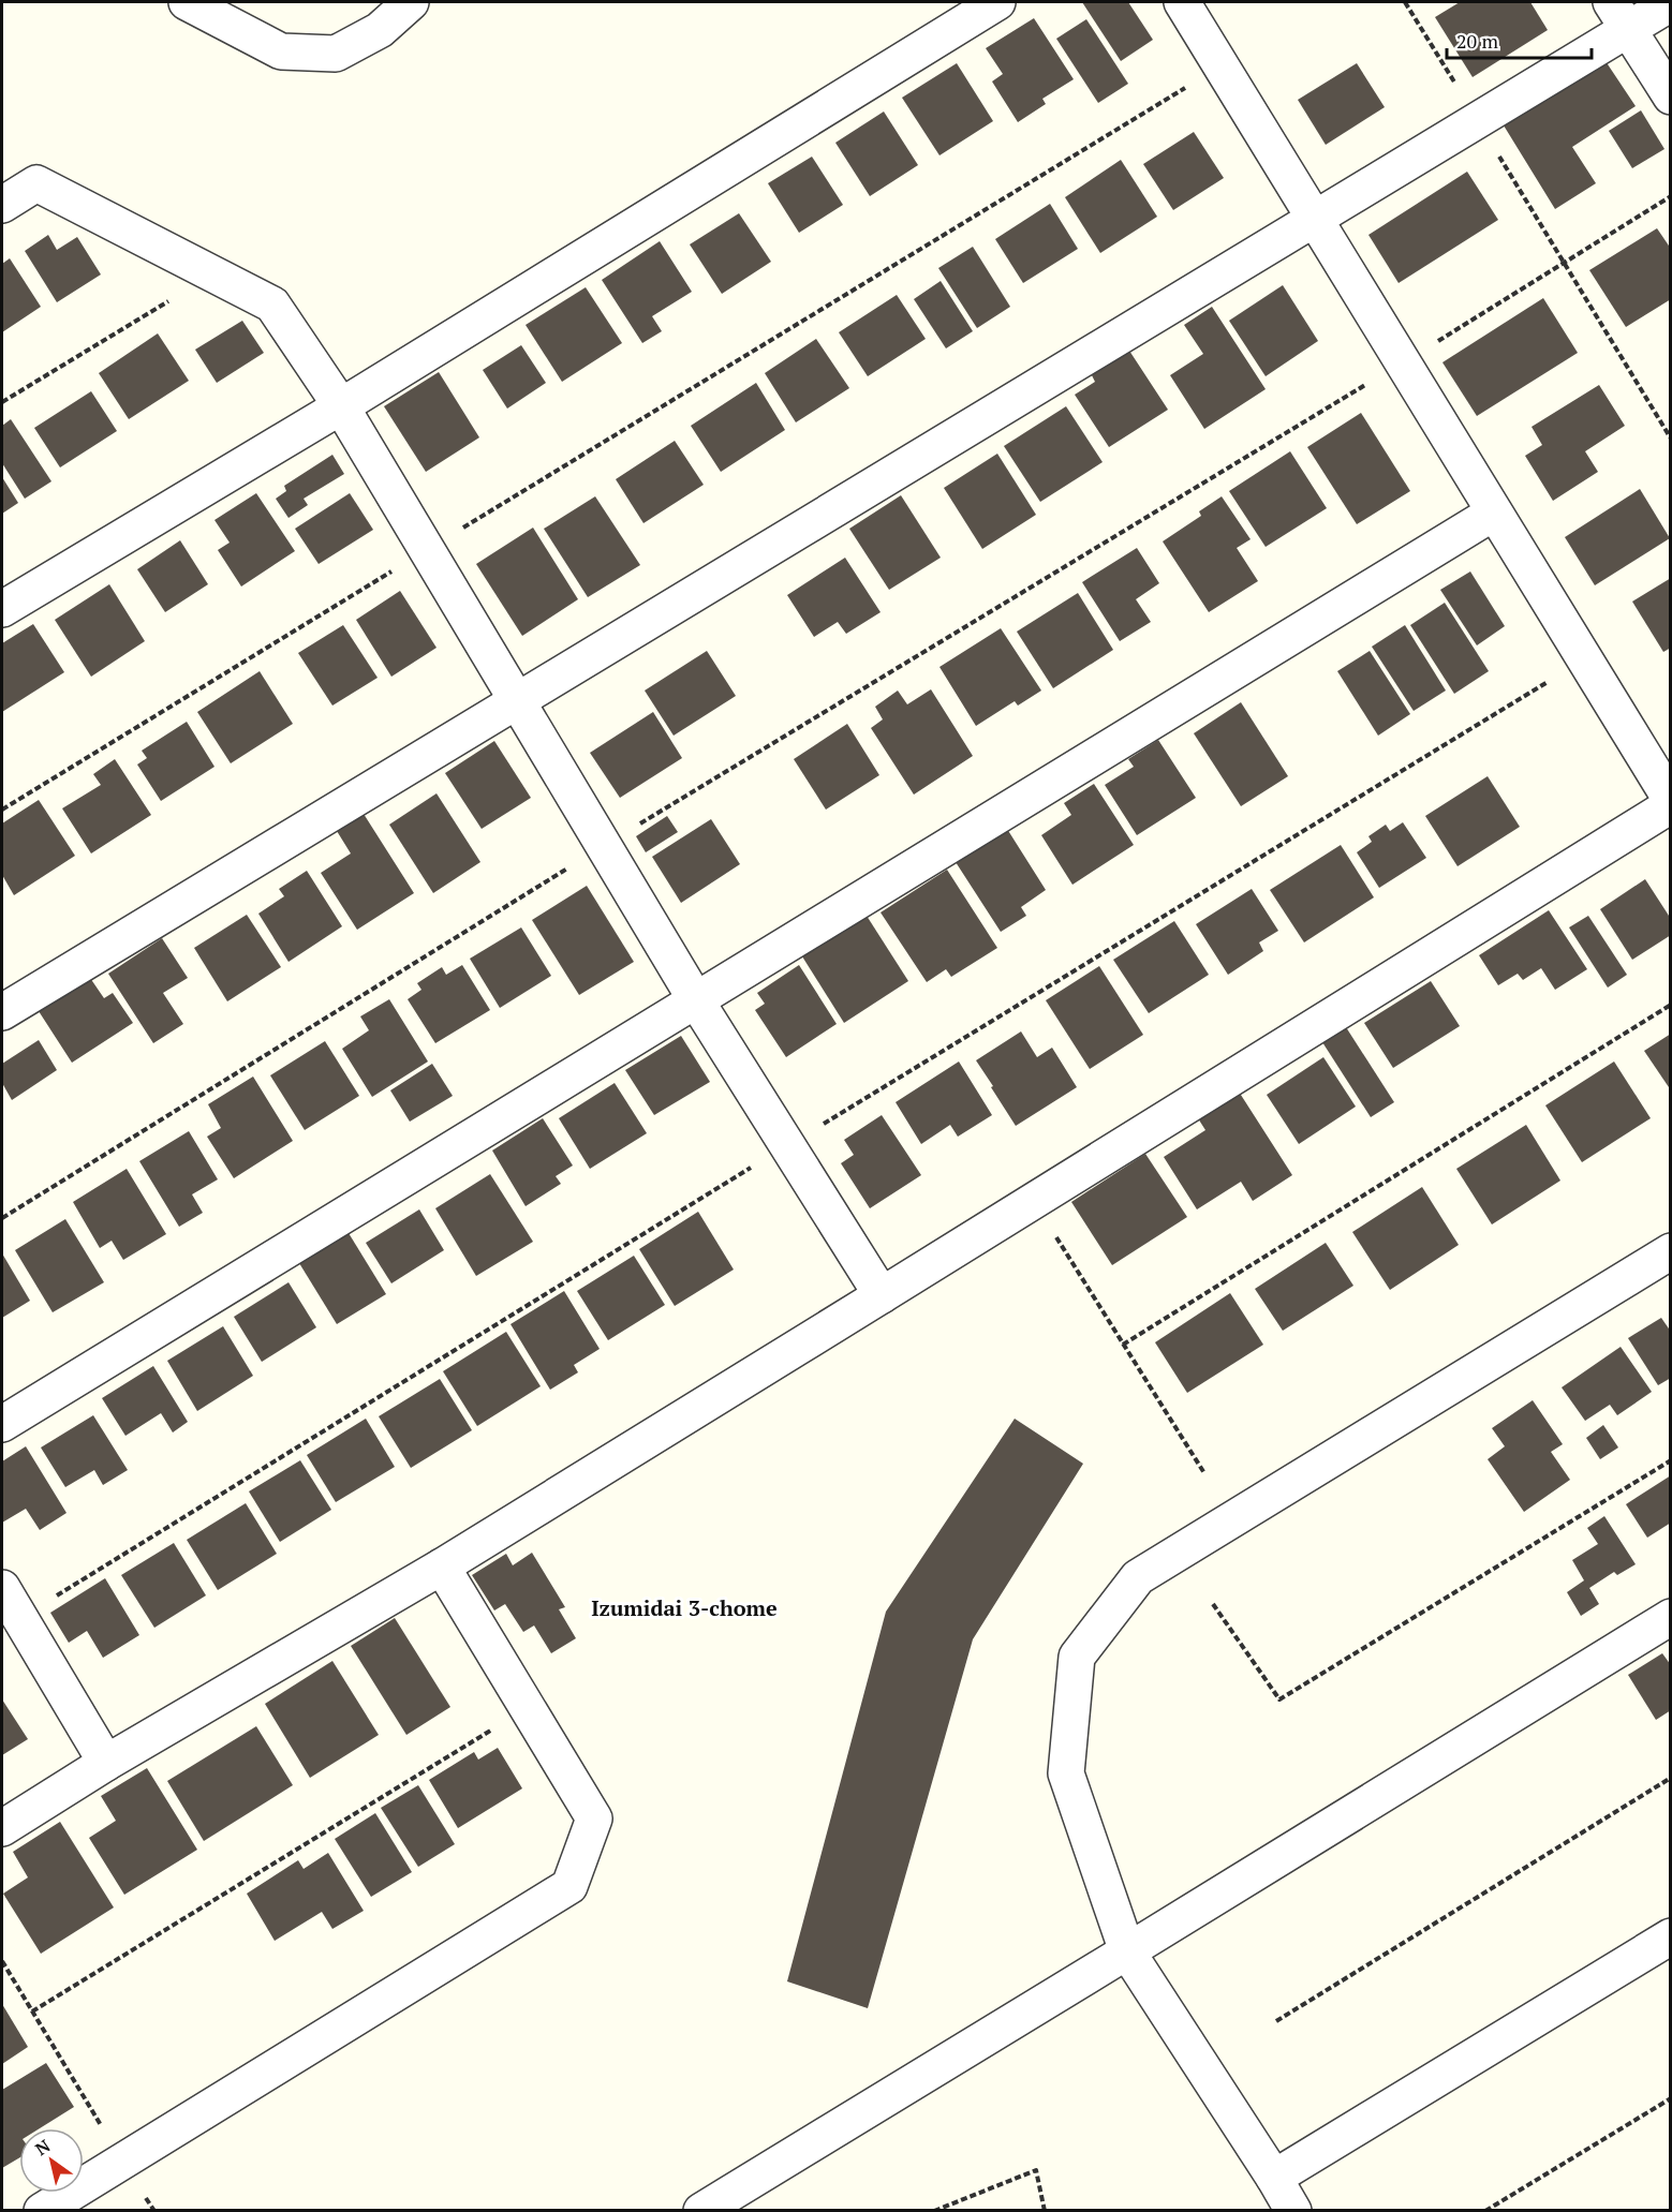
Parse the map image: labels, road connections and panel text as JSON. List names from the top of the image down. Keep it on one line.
{"districts":["Izumidai 3-chome"],"scale_bar":"20 m","north":"top left"}
